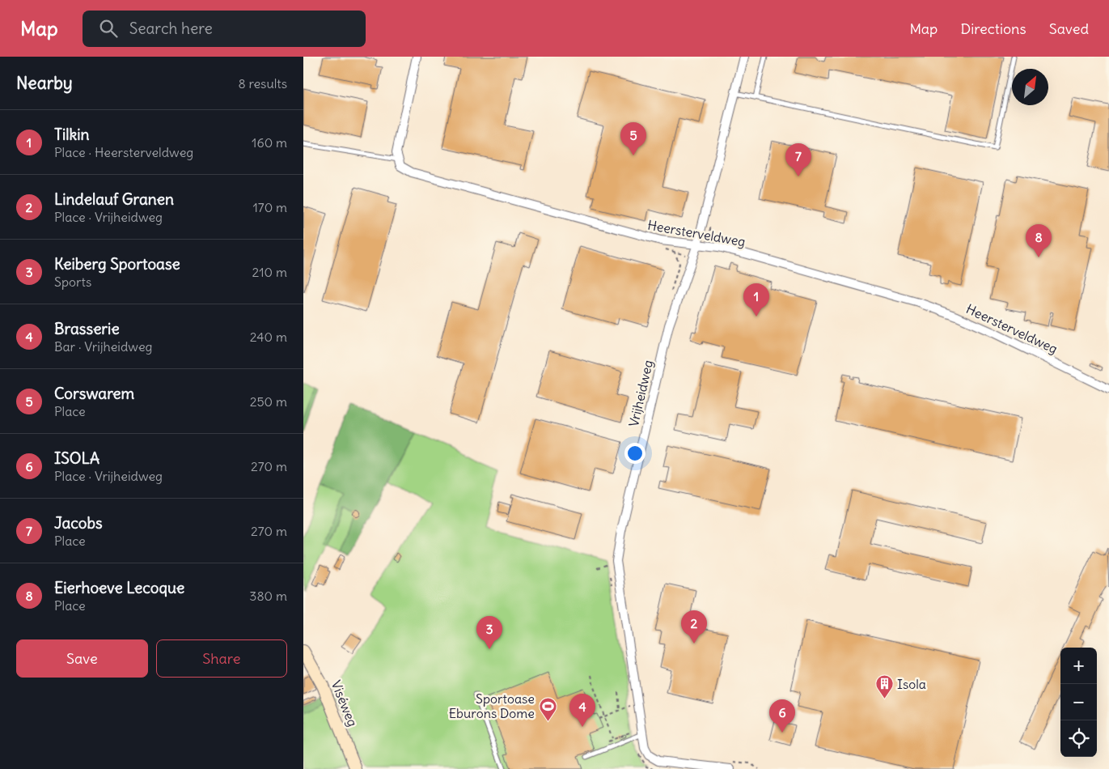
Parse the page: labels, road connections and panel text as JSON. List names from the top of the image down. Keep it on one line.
{"streets":{"main road":["Viséweg"],"street":["Heersterveldweg","Vrijheidweg"]},"crossings":[["Heersterveldweg","Vrijheidweg"]],"places":{"building":["Isola"],"sports":["Sportoase Eburons Dome"]},"north":"top right","page":{"header":"Map","search":"Search here","nav":["Map","Directions","Saved"],"heading":["Nearby","8 results"],"list":[{"mark":"1","name":"Tilkin","note":"Place · Heersterveldweg","value":"160 m"},{"mark":"2","name":"Lindelauf Granen","note":"Place · Vrijheidweg","value":"170 m"},{"mark":"3","name":"Keiberg Sportoase","note":"Sports","value":"210 m"},{"mark":"4","name":"Brasserie","note":"Bar · Vrijheidweg","value":"240 m"},{"mark":"5","name":"Corswarem","note":"Place","value":"250 m"},{"mark":"6","name":"ISOLA","note":"Place · Vrijheidweg","value":"270 m"},{"mark":"7","name":"Jacobs","note":"Place","value":"270 m"},{"mark":"8","name":"Eierhoeve Lecoque","note":"Place","value":"380 m"}],"pins":["5","7","8","1","2","3","4","6"],"buttons":["Save","Share"],"map_buttons":["+","−"]}}
